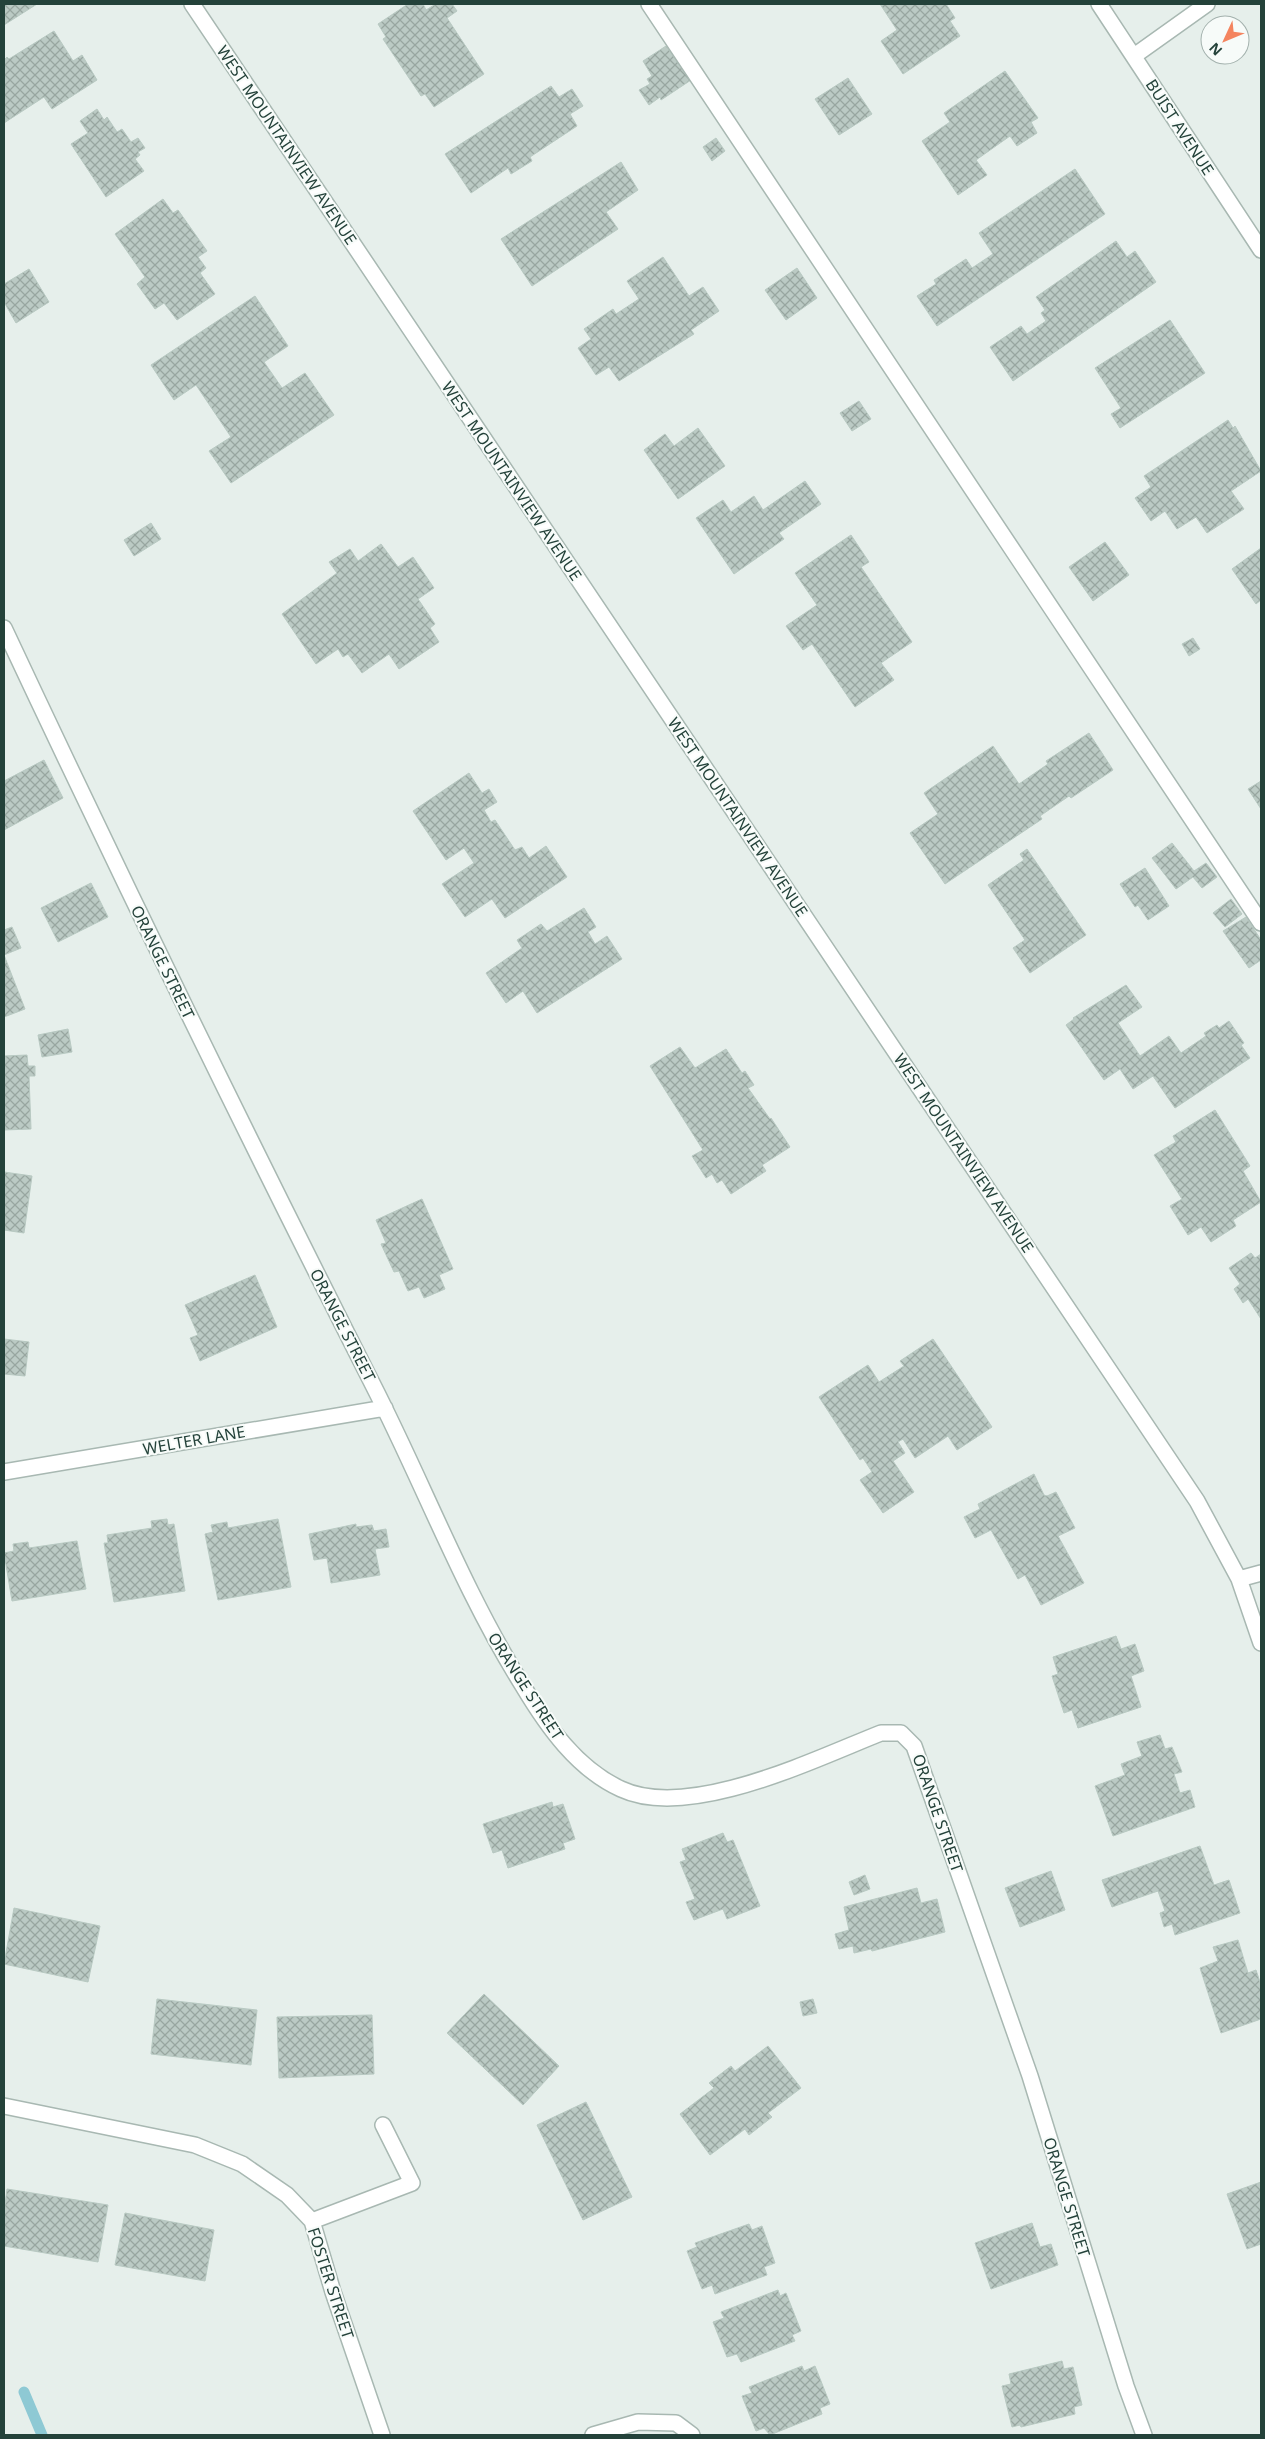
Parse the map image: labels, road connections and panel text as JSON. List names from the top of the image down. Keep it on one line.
{"streets":{"street":["BUIST AVENUE","WEST MOUNTAINVIEW AVENUE","ORANGE STREET","WELTER LANE","FOSTER STREET"]},"crossings":[["ORANGE STREET","WELTER LANE"]],"north":"bottom left"}
